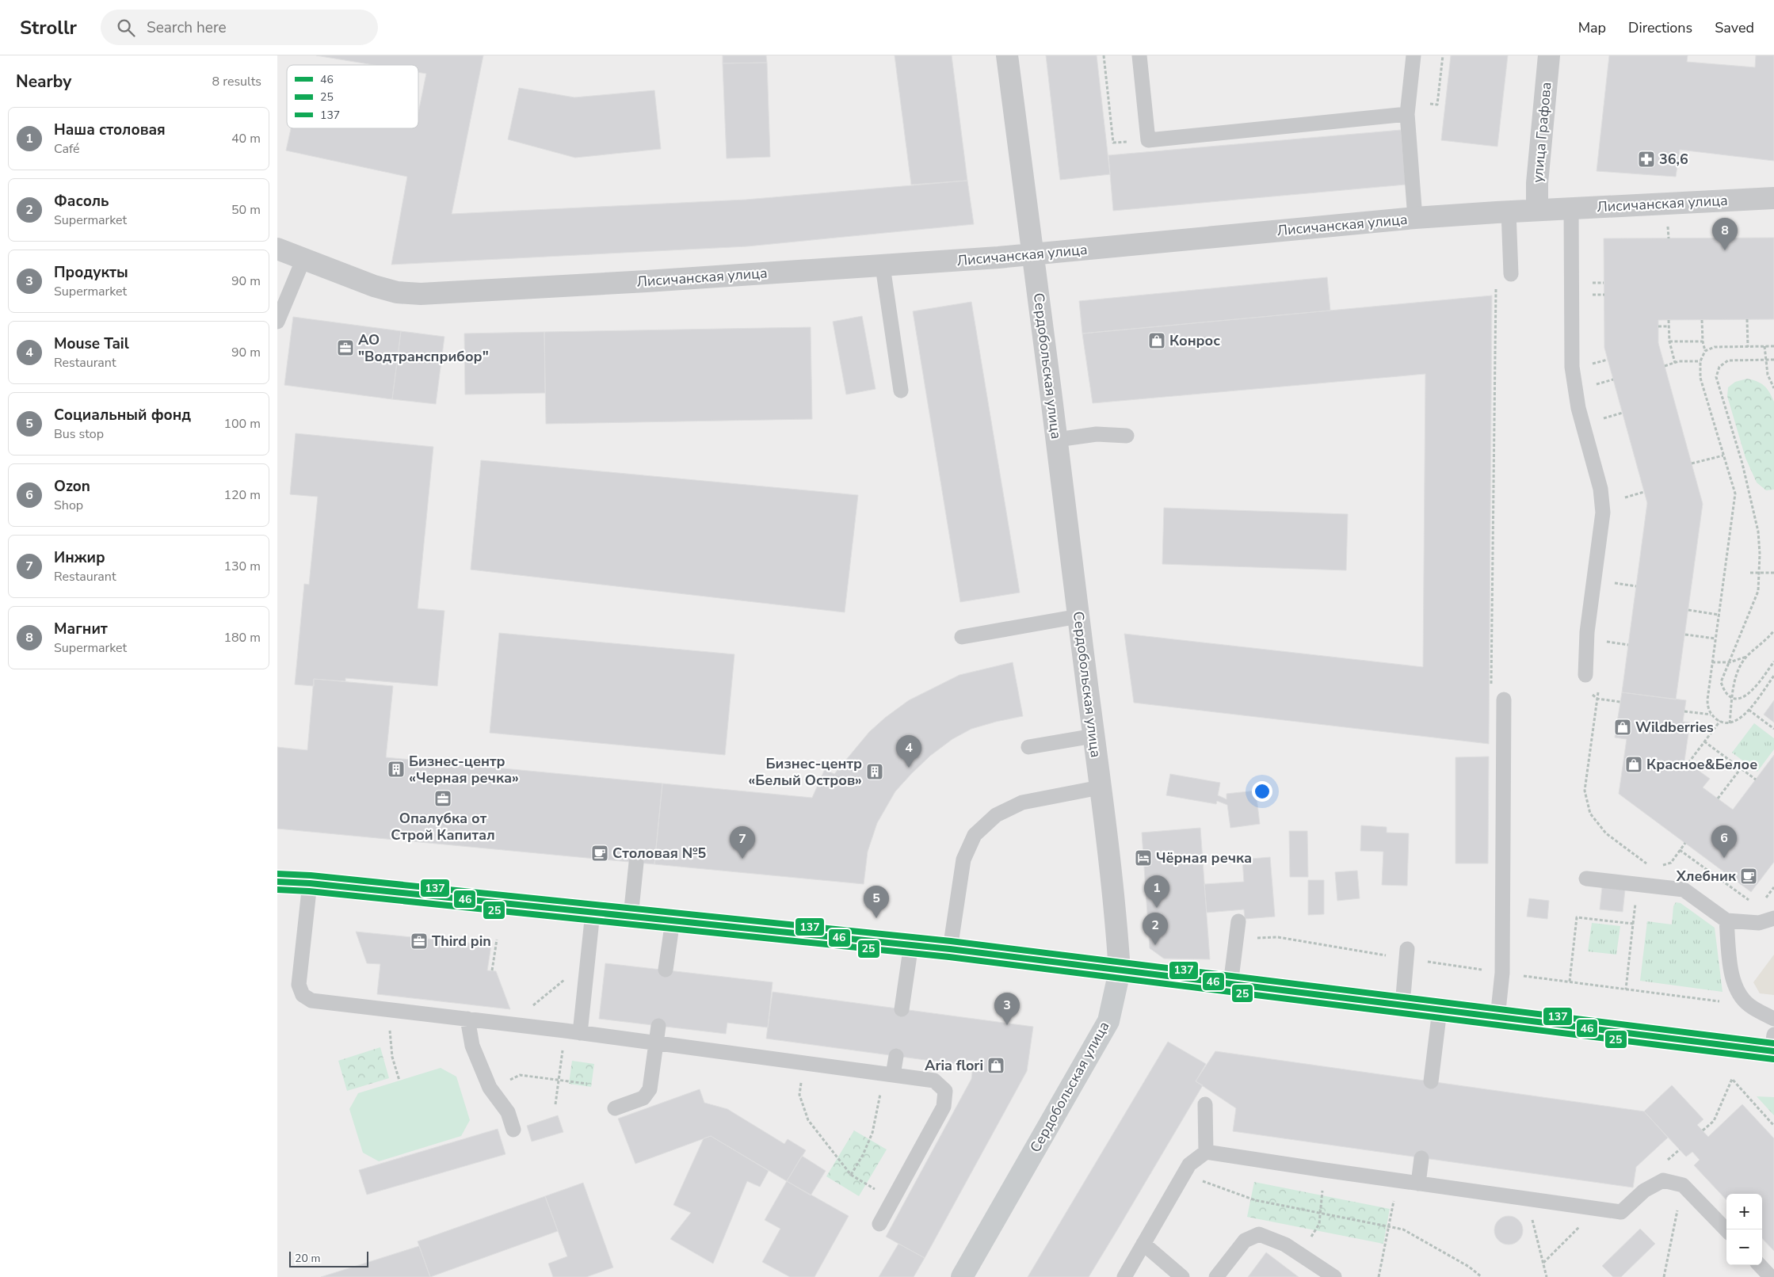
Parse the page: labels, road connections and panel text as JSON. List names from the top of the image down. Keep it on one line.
{"streets":{"main road":["Сердобольская улица"],"street":["улица Графова","Лисичанская улица"]},"crossings":[["улица Графова","Лисичанская улица"],["Лисичанская улица","Сердобольская улица"]],"places":{"pharmacy":["36,6"],"shop":["Конрос","Wildberries","Красное&Белое","Аria flori"],"office":["АО \"Водтрансприбор\"","Опалубка от Строй Капитал","Third pin"],"building":["Бизнес-центр «Черная речка»","Бизнес-центр «Белый Остров»"],"cafe":["Столовая №5","Хлебник"],"hotel":["Чёрная речка"]},"lines":["transit line 137","transit line 46","transit line 25"],"legend":["46","25","137"],"scale_bar":"20 m","page":{"header":"Strollr","search":"Search here","nav":["Map","Directions","Saved"],"heading":["Nearby","8 results"],"list":[{"mark":"1","name":"Наша столовая","note":"Café","value":"40 m"},{"mark":"2","name":"Фасоль","note":"Supermarket","value":"50 m"},{"mark":"3","name":"Продукты","note":"Supermarket","value":"90 m"},{"mark":"4","name":"Mouse Tail","note":"Restaurant","value":"90 m"},{"mark":"5","name":"Социальный фонд","note":"Bus stop","value":"100 m"},{"mark":"6","name":"Ozon","note":"Shop","value":"120 m"},{"mark":"7","name":"Инжир","note":"Restaurant","value":"130 m"},{"mark":"8","name":"Магнит","note":"Supermarket","value":"180 m"}],"pins":["8","4","6","7","1","5","2","3"],"map_buttons":["+","−"],"scale":"20 m"}}
